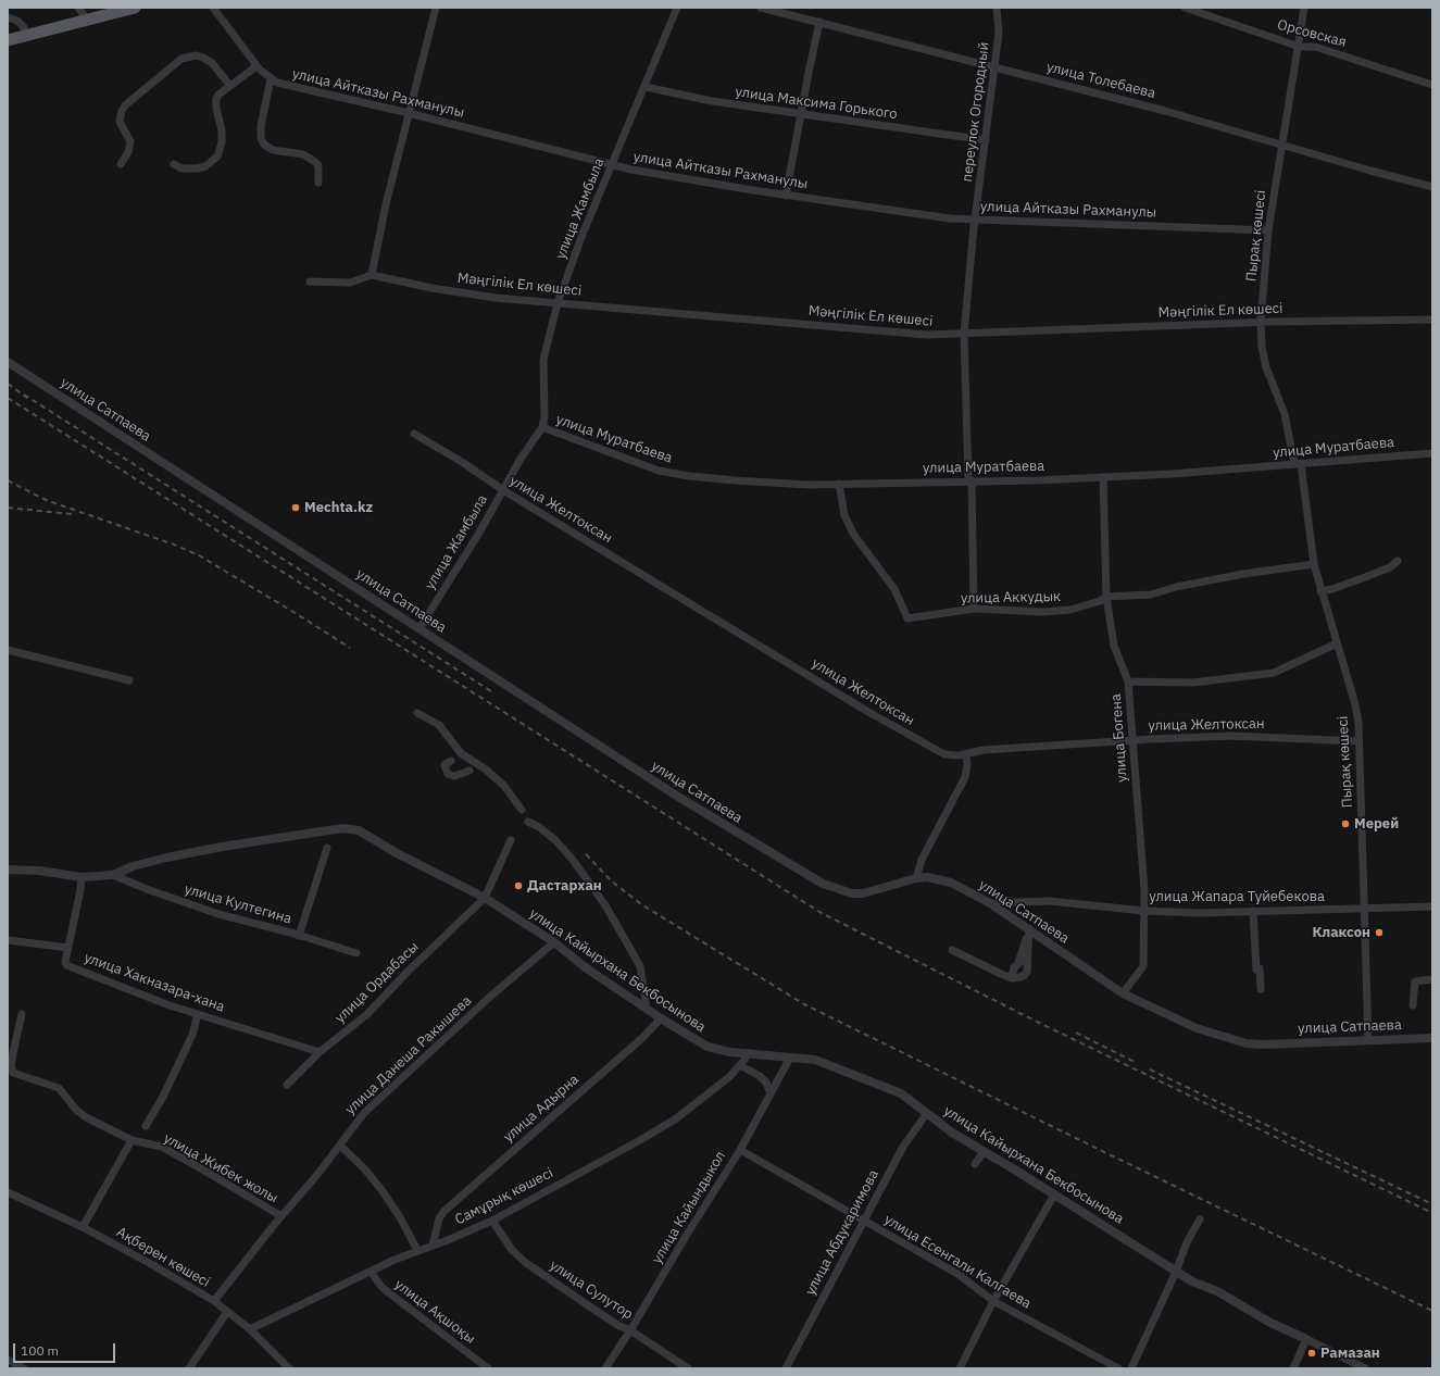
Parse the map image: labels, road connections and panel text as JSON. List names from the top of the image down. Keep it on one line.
{"streets":{"street":["Орсовская","улица Толебаева","улица Айтказы Рахманулы","улица Максима Горького","переулок Огородный","улица Жамбыла","Пырақ көшесі","Мәңгілік Ел көшесі","улица Сатпаева","улица Муратбаева","улица Желтоксан","улица Аккудык","улица Богена","улица Жапара Туйебекова","улица Култегина","улица Кайырхана Бекбосынова","улица Хакназара-хана","улица Ордабасы","улица Данеша Ракышева","улица Адырна","улица Жибек жолы","Самұрық көшесі","улица Кайындыкол","улица Абдукаримова","Ақберен көшесі","улица Есенгали Калгаева","улица Сулутор","улица Ақшоқы"]},"crossings":[["Орсовская","Пырақ көшесі"],["улица Толебаева","переулок Огородный"],["улица Толебаева","Пырақ көшесі"],["улица Айтказы Рахманулы","переулок Огородный"],["улица Айтказы Рахманулы","улица Жамбыла"],["улица Айтказы Рахманулы","Пырақ көшесі"],["улица Максима Горького","переулок Огородный"],["улица Максима Горького","улица Жамбыла"],["переулок Огородный","Мәңгілік Ел көшесі"],["переулок Огородный","улица Муратбаева"],["переулок Огородный","улица Аккудык"],["улица Жамбыла","Мәңгілік Ел көшесі"],["улица Жамбыла","улица Сатпаева"],["улица Жамбыла","улица Муратбаева"],["улица Жамбыла","улица Желтоксан"],["Пырақ көшесі","Мәңгілік Ел көшесі"],["Пырақ көшесі","улица Сатпаева"],["Пырақ көшесі","улица Муратбаева"],["Пырақ көшесі","улица Желтоксан"],["Пырақ көшесі","улица Аккудык"],["Пырақ көшесі","улица Жапара Туйебекова"],["улица Сатпаева","улица Богена"],["улица Сатпаева","улица Жапара Туйебекова"],["улица Муратбаева","улица Аккудык"],["улица Муратбаева","улица Богена"],["улица Желтоксан","улица Богена"],["улица Аккудык","улица Богена"],["улица Богена","улица Жапара Туйебекова"],["улица Култегина","улица Кайырхана Бекбосынова"],["улица Кайырхана Бекбосынова","улица Хакназара-хана"],["улица Кайырхана Бекбосынова","улица Ордабасы"],["улица Кайырхана Бекбосынова","улица Данеша Ракышева"],["улица Кайырхана Бекбосынова","улица Адырна"],["улица Кайырхана Бекбосынова","Самұрық көшесі"],["улица Кайырхана Бекбосынова","улица Кайындыкол"],["улица Кайырхана Бекбосынова","улица Абдукаримова"],["улица Хакназара-хана","улица Ордабасы"],["улица Данеша Ракышева","улица Жибек жолы"],["улица Данеша Ракышева","Ақберен көшесі"],["улица Адырна","Самұрық көшесі"],["Самұрық көшесі","Ақберен көшесі"],["Самұрық көшесі","улица Сулутор"],["Самұрық көшесі","улица Ақшоқы"],["улица Кайындыкол","улица Есенгали Калгаева"],["улица Кайындыкол","улица Сулутор"],["улица Абдукаримова","улица Есенгали Калгаева"]],"places":["Mechta.kz","Мерей","Дастархан","Клаксон","Рамазан"],"scale_bar":"100 m"}
